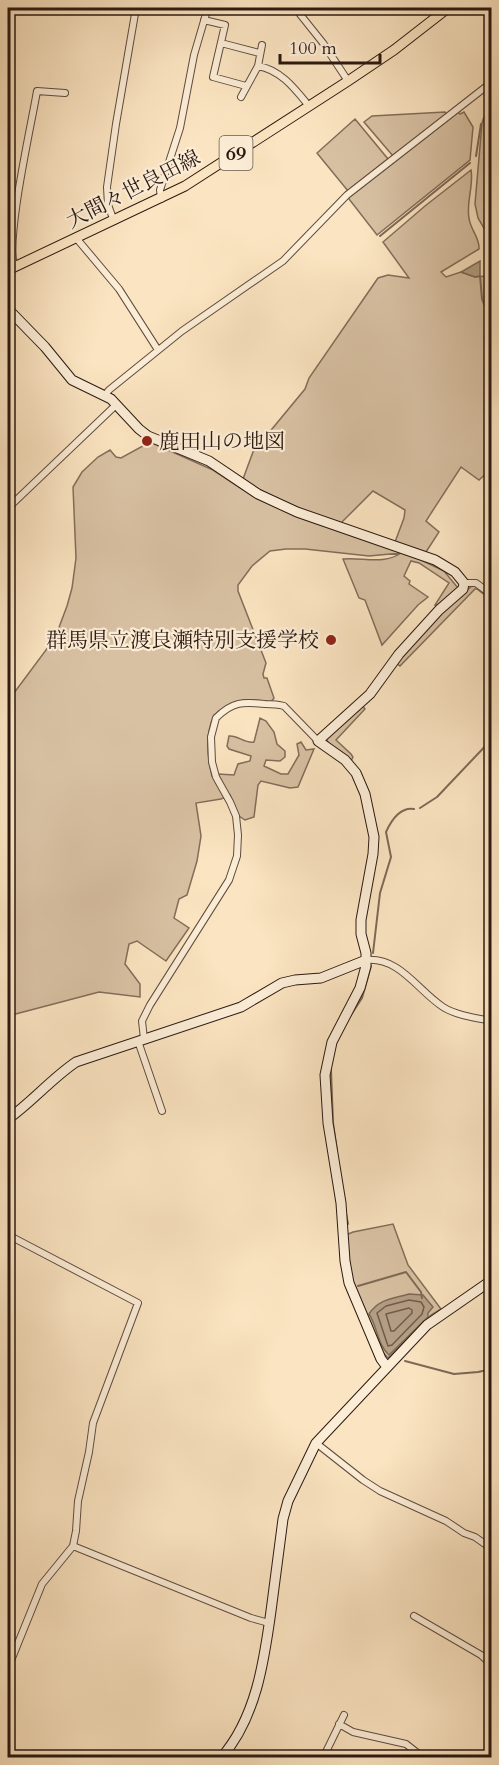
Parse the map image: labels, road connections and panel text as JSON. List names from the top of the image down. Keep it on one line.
{"streets":{"main road":["69","大間々世良田線"]},"places":["鹿田山の地図","群馬県立渡良瀬特別支援学校"],"scale_bar":"100 m"}
